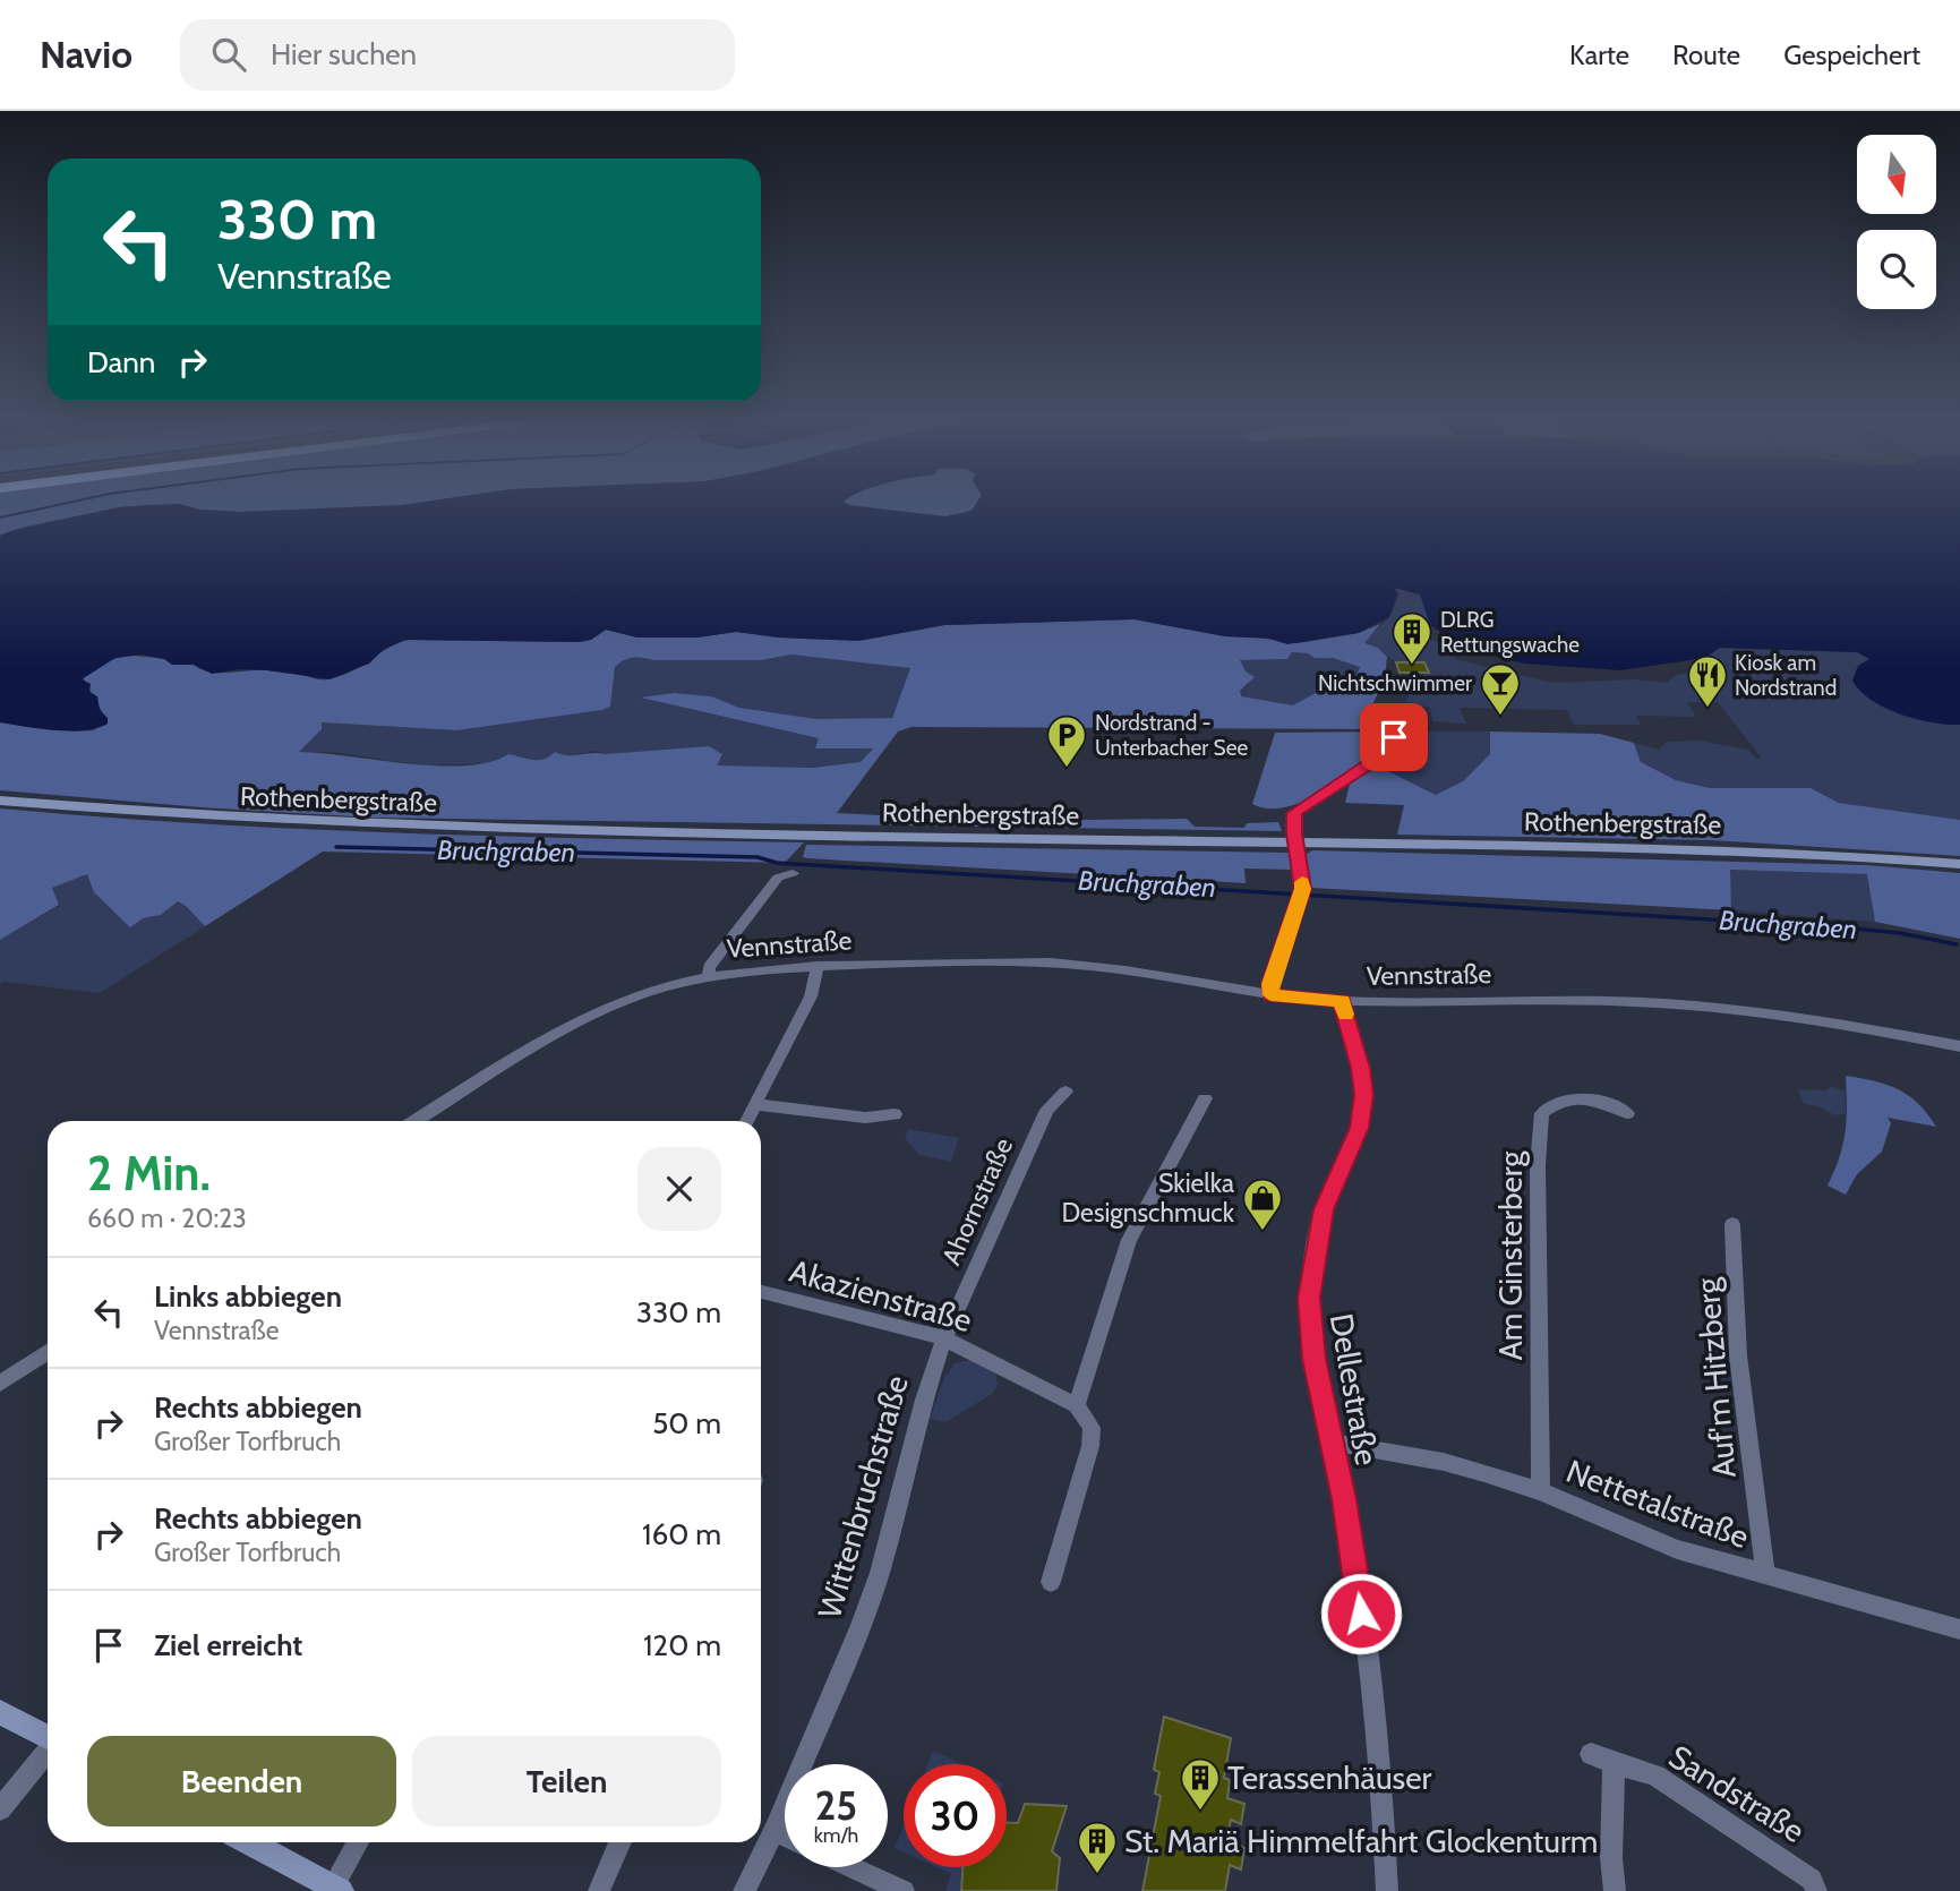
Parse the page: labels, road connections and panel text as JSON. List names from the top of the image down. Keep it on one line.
{"streets":{"main road":["Rothenbergstraße"],"street":["Vennstraße","Ahornstraße","Am Ginsterberg","Akazienstraße","Auf'm Hitzberg","Dellestraße","Wittenbruchstraße","Nettetalstraße","Sandstraße"]},"crossings":[["Vennstraße","Dellestraße"],["Ahornstraße","Akazienstraße"],["Ahornstraße","Wittenbruchstraße"],["Am Ginsterberg","Nettetalstraße"],["Akazienstraße","Wittenbruchstraße"],["Auf'm Hitzberg","Nettetalstraße"],["Dellestraße","Nettetalstraße"]],"water":["Bruchgraben"],"places":{"building":["DLRG Rettungswache","Terassenhäuser","St. Mariä Himmelfahrt Glockenturm"],"restaurant":["Kiosk am Nordstrand"],"bar":["Nichtschwimmer"],"parking":["Nordstrand - Unterbacher See"],"shop":["Skielka Designschmuck"]},"north":"bottom","page":{"header":"Navio","search":"Hier suchen","nav":["Karte","Route","Gespeichert"],"turn":["330 m","Vennstraße"],"then":"Dann","heading":["2 Min.","660 m · 20:23"],"list":[{"name":"Links abbiegen","note":"Vennstraße","value":"330 m"},{"name":"Rechts abbiegen","note":"Großer Torfbruch","value":"50 m"},{"name":"Rechts abbiegen","note":"Großer Torfbruch","value":"160 m"},{"name":"Ziel erreicht","value":"120 m"}],"buttons":["Beenden","Teilen"],"speed":"25 km/h","limit":"30"}}
